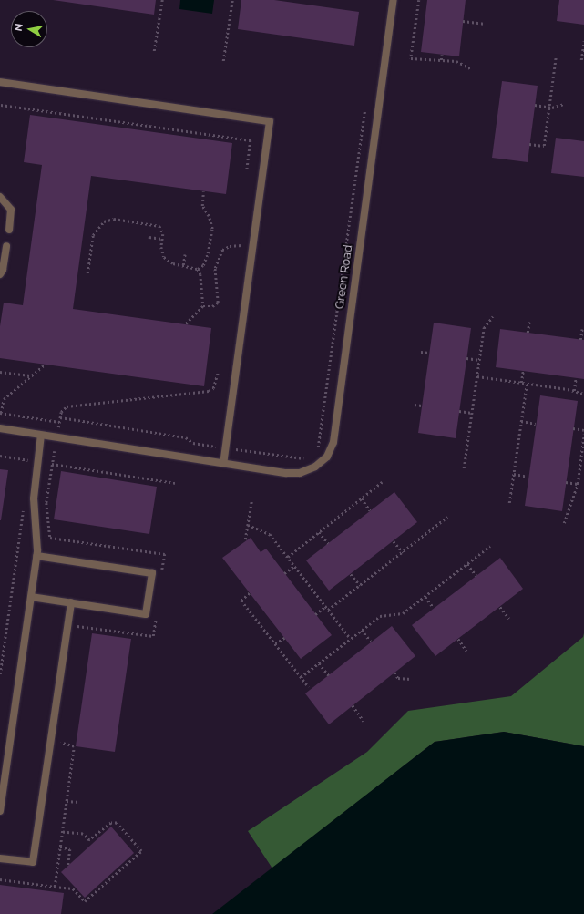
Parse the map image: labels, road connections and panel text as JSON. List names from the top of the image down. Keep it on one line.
{"streets":{"street":["Green Road"]},"north":"left"}
